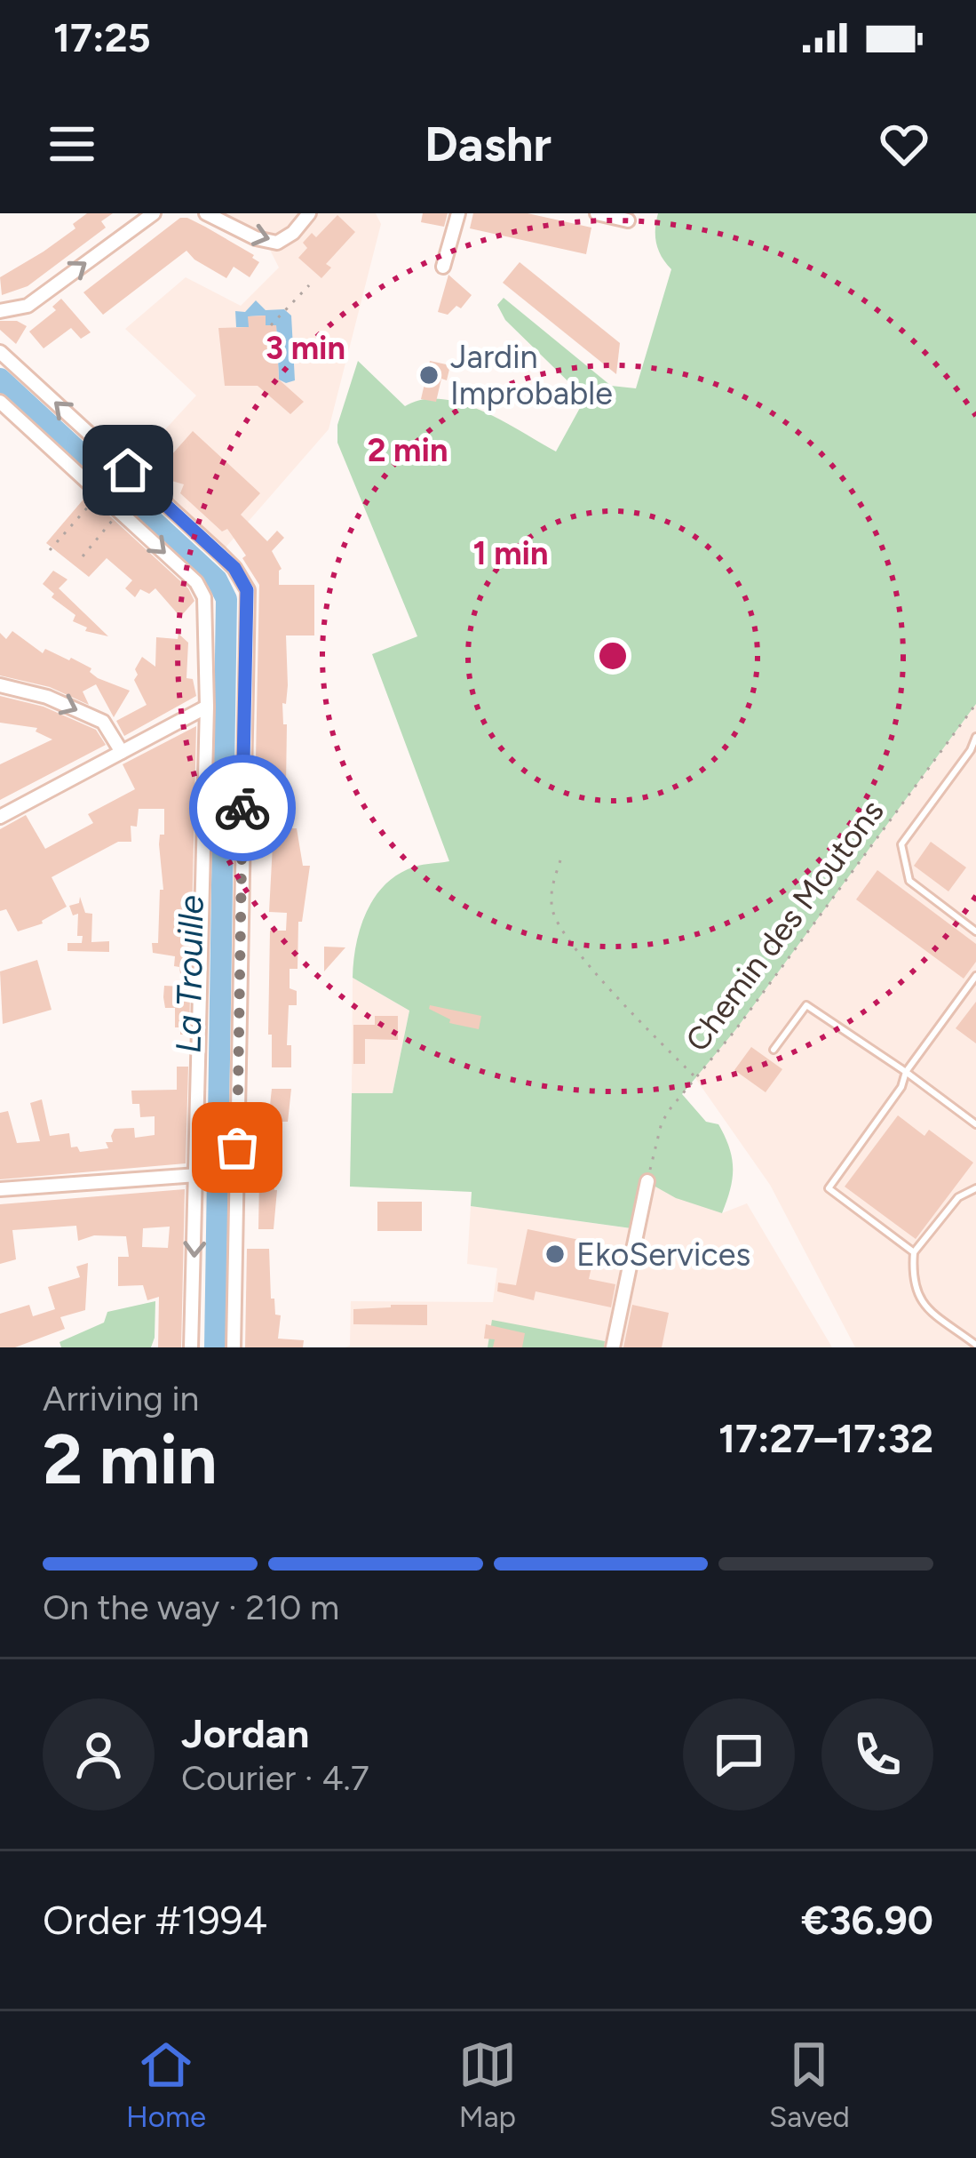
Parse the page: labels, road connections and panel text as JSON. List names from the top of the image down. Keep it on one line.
{"streets":{"path":["Chemin des Moutons"]},"water":["La Trouille"],"places":["Jardin Improbable","EkoServices"],"page":{"status":"17:25","header":"Dashr","heading":["2 min","Arriving in","17:27–17:32"],"panel":["Jordan","Courier · 4.7","Order #1994","€36.90"],"bar":"On the way · 210 m","tabs":["Home","Map","Saved"]},"rings":["3 min","2 min","1 min"]}
